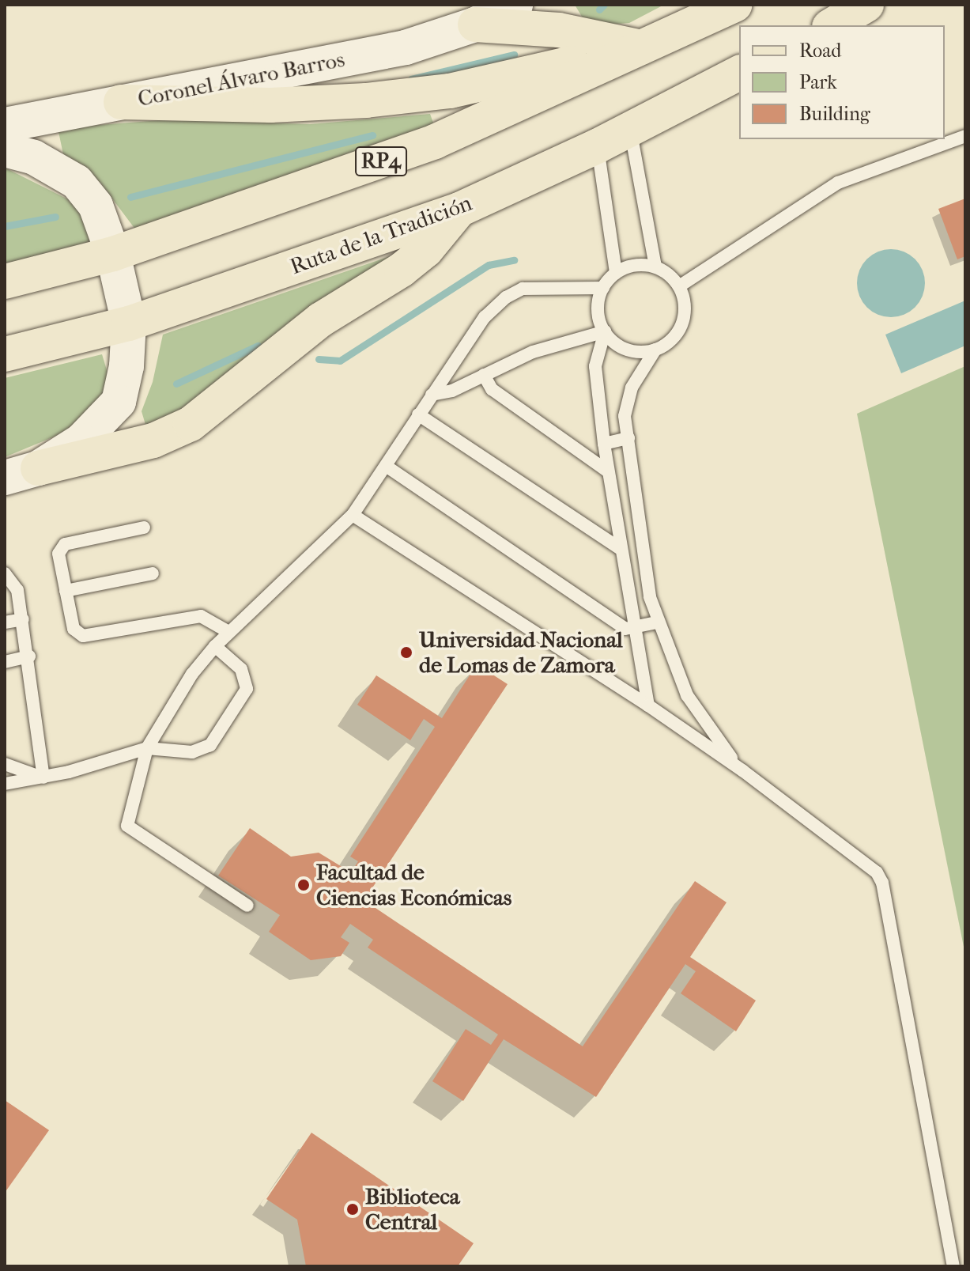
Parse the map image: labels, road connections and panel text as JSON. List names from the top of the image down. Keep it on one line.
{"streets":{"main road":["Coronel Álvaro Barros","RP4","Ruta de la Tradición"]},"places":["Universidad Nacional de Lomas de Zamora","Facultad de Ciencias Económicas","Biblioteca Central"],"legend":["Road","Park","Building"]}
